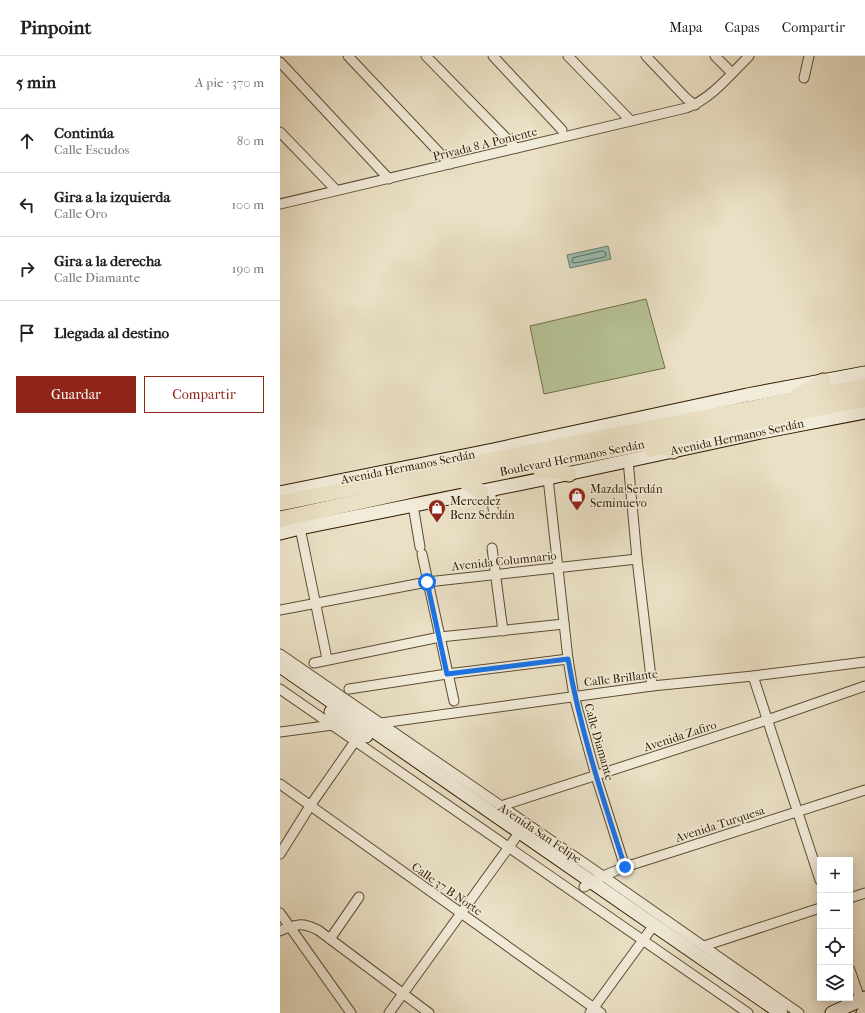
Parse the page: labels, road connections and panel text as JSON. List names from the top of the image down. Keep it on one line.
{"streets":{"main road":["Avenida Hermanos Serdán","Boulevard Hermanos Serdán","Avenida San Felipe"],"street":["Privada 8 A Poniente","Avenida Columnario","Calle Brillante","Avenida Zafiro","Calle Diamante","Avenida Turquesa","Calle 37 B Norte"]},"crossings":[["Avenida Columnario","Calle Diamante"],["Calle Brillante","Calle Diamante"],["Calle Brillante","Avenida San Felipe"],["Avenida Zafiro","Calle Diamante"],["Avenida Zafiro","Avenida San Felipe"],["Calle Diamante","Avenida Turquesa"],["Avenida Turquesa","Avenida San Felipe"]],"places":{"shop":["Mazda Serdán Seminuevo","Mercedez Benz Serdán"]},"page":{"header":"Pinpoint","nav":["Mapa","Capas","Compartir"],"heading":["5 min","A pie · 370 m"],"list":[["Continúa","Calle Escudos","80 m"],["Gira a la izquierda","Calle Oro","100 m"],["Gira a la derecha","Calle Diamante","190 m"],"Llegada al destino"],"buttons":["Guardar","Compartir"],"map_buttons":["+","−"]}}
